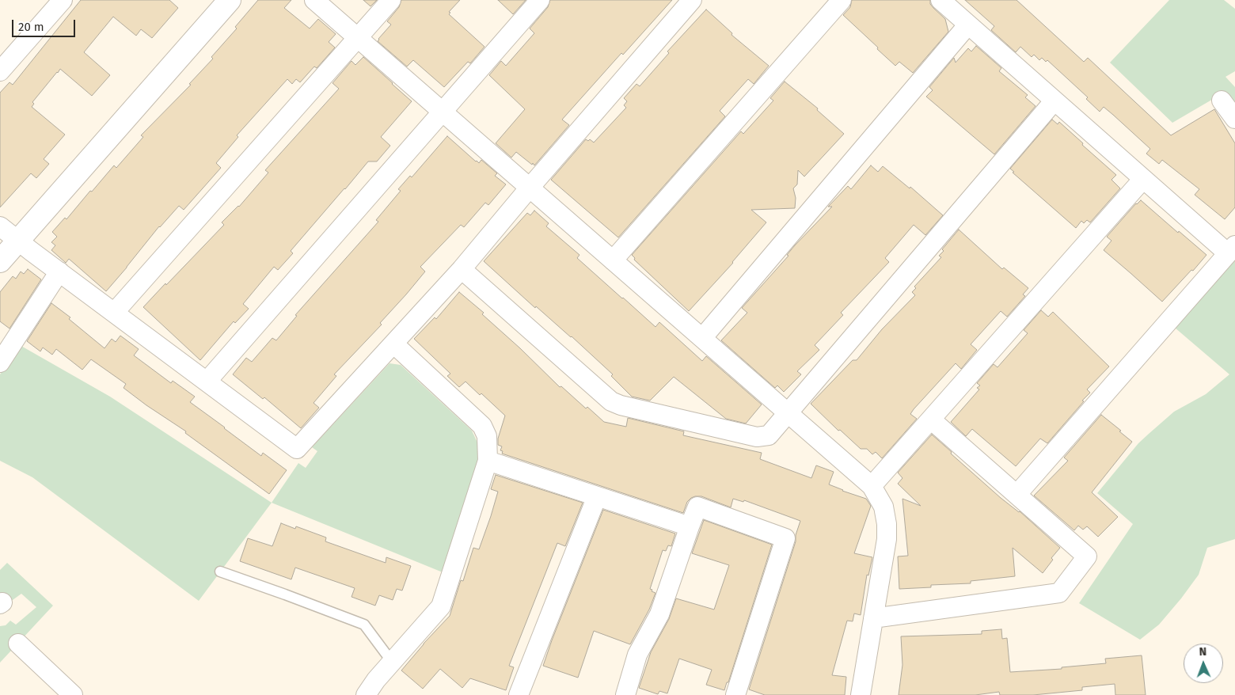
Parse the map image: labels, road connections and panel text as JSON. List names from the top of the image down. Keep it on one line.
{"scale_bar":"20 m","north":"top"}
